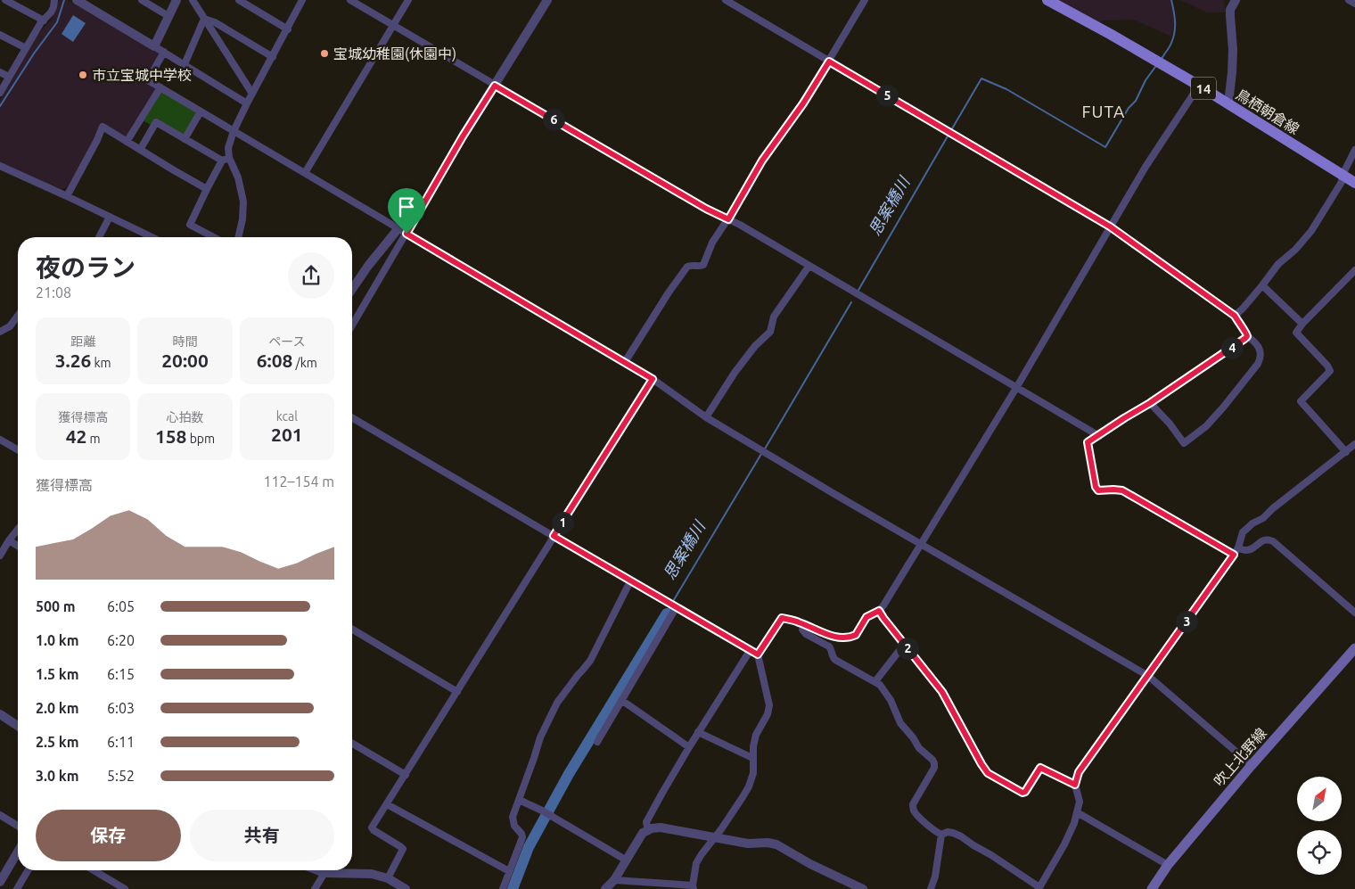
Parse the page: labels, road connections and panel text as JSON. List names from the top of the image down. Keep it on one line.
{"streets":{"main road":["14","鳥栖朝倉線","吹上北野線"]},"districts":["FUTA"],"water":["思案橋川"],"places":["宝城幼稚園(休園中)","市立宝城中学校"],"north":"top right","page":{"pins":["5","6","4","1","3","2"],"heading":["夜のラン","21:08"],"stats":[["距離","3.26 km"],["時間","20:00"],["ペース","6:08 /km"],["獲得標高","42 m"],["心拍数","158 bpm"],["kcal","201"]],"chart":["獲得標高","112–154 m"],"list":[{"name":"500 m","note":"6:05"},{"name":"1.0 km","note":"6:20"},{"name":"1.5 km","note":"6:15"},{"name":"2.0 km","note":"6:03"},{"name":"2.5 km","note":"6:11"},{"name":"3.0 km","note":"5:52"}],"buttons":["保存","共有"]}}
